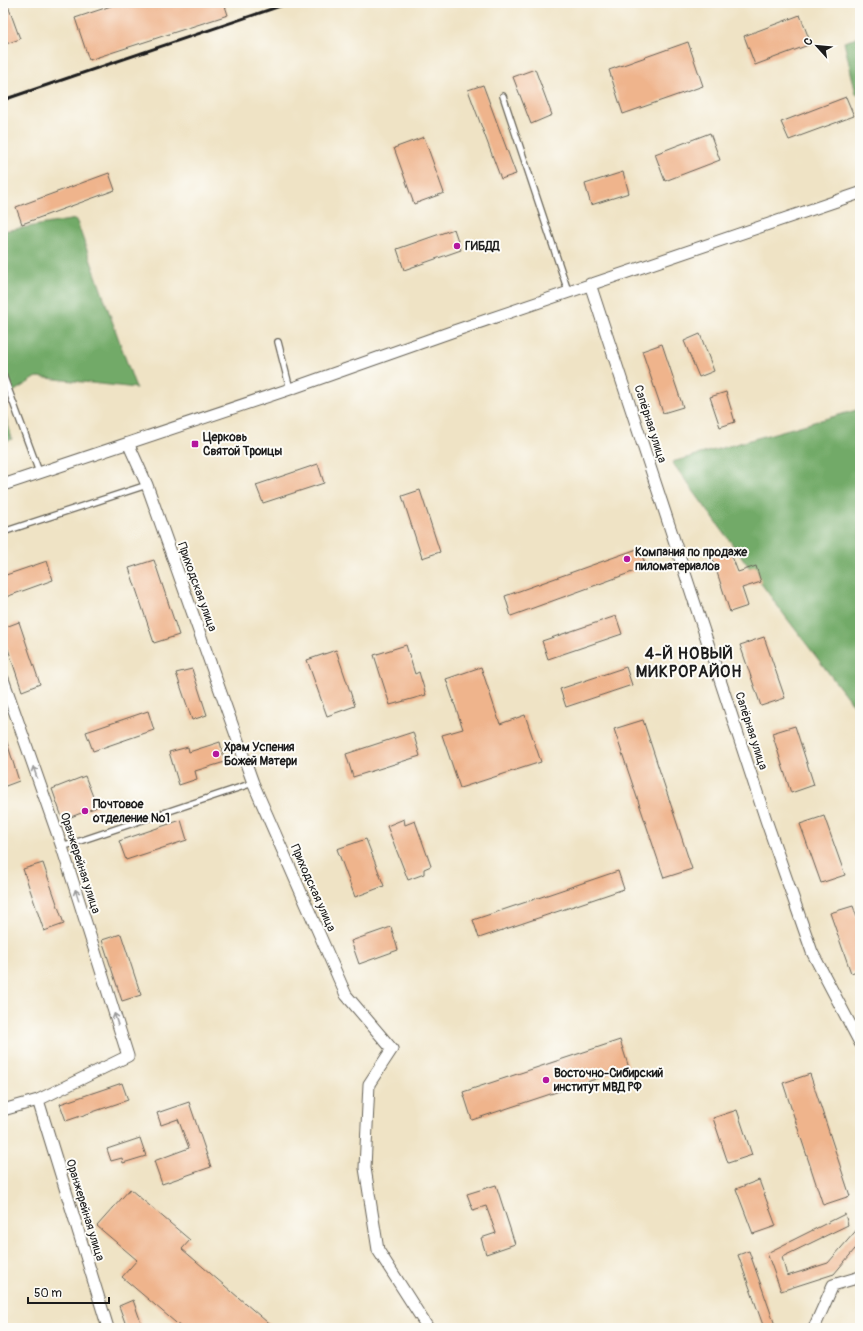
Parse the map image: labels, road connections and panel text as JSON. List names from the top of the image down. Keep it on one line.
{"streets":{"street":["Сапёрная улица","Приходская улица","Оранжерейная улица"]},"one_way":["Оранжерейная улица"],"districts":["4-Й НОВЫЙ МИКРОРАЙОН"],"places":{"other":["ГИБДД","Компания по продаже пиломатериалов","Храм Успения Божей Матери","Почтовое отделение №1","Восточно-Сибирский институт МВД РФ"],"transit":["Церковь Святой Троицы"]},"scale_bar":"50 m","north":"top left"}
